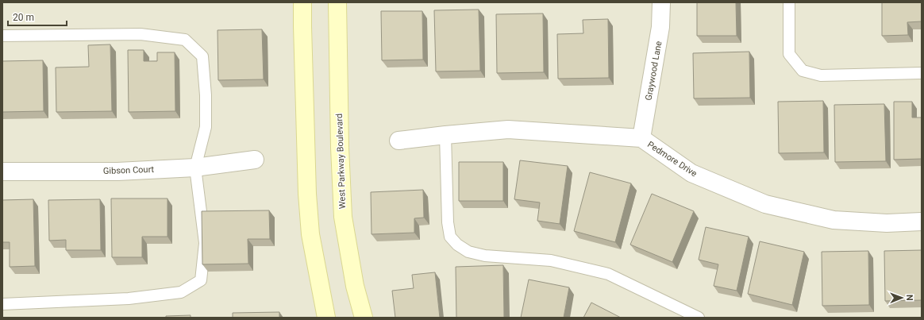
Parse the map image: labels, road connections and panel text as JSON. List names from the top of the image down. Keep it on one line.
{"streets":{"street":["Graywood Lane","Pedmore Drive","West Parkway Boulevard","Gibson Court"]},"crossings":[["Graywood Lane","Pedmore Drive"]],"scale_bar":"20 m","north":"right"}
